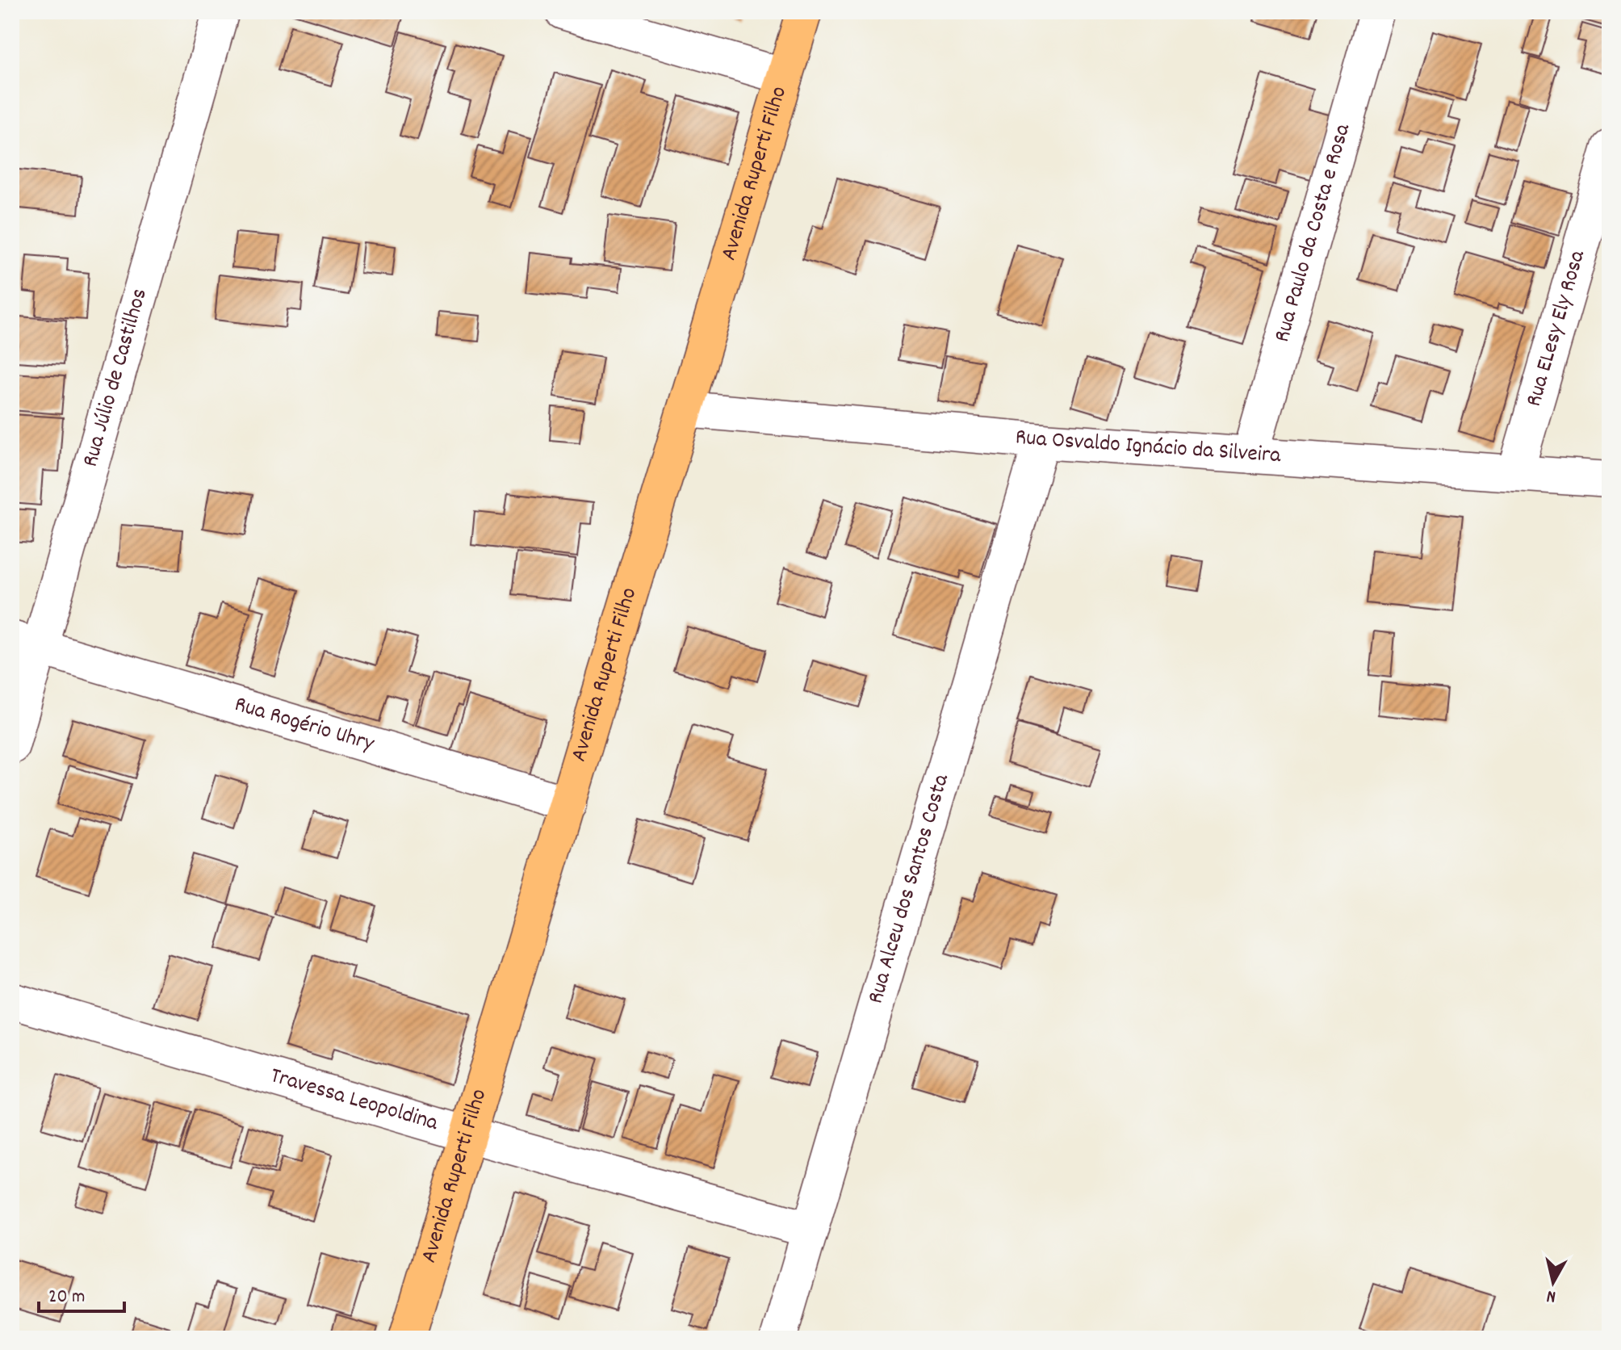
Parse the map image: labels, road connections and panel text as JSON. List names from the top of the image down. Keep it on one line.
{"streets":{"main road":["Avenida Ruperti Filho"],"street":["Rua Paulo da Costa e Rosa","Rua ELesy Ely Rosa","Rua Júlio de Castilhos","Rua Osvaldo Ignácio da Silveira","Rua Rogério Uhry","Rua Alceu dos Santos Costa","Travessa Leopoldina"]},"crossings":[["Avenida Ruperti Filho","Rua Osvaldo Ignácio da Silveira"],["Avenida Ruperti Filho","Rua Rogério Uhry"],["Avenida Ruperti Filho","Travessa Leopoldina"],["Rua Paulo da Costa e Rosa","Rua Osvaldo Ignácio da Silveira"],["Rua ELesy Ely Rosa","Rua Osvaldo Ignácio da Silveira"],["Rua Júlio de Castilhos","Rua Rogério Uhry"],["Rua Osvaldo Ignácio da Silveira","Rua Alceu dos Santos Costa"],["Rua Alceu dos Santos Costa","Travessa Leopoldina"]],"scale_bar":"20 m","north":"bottom"}
